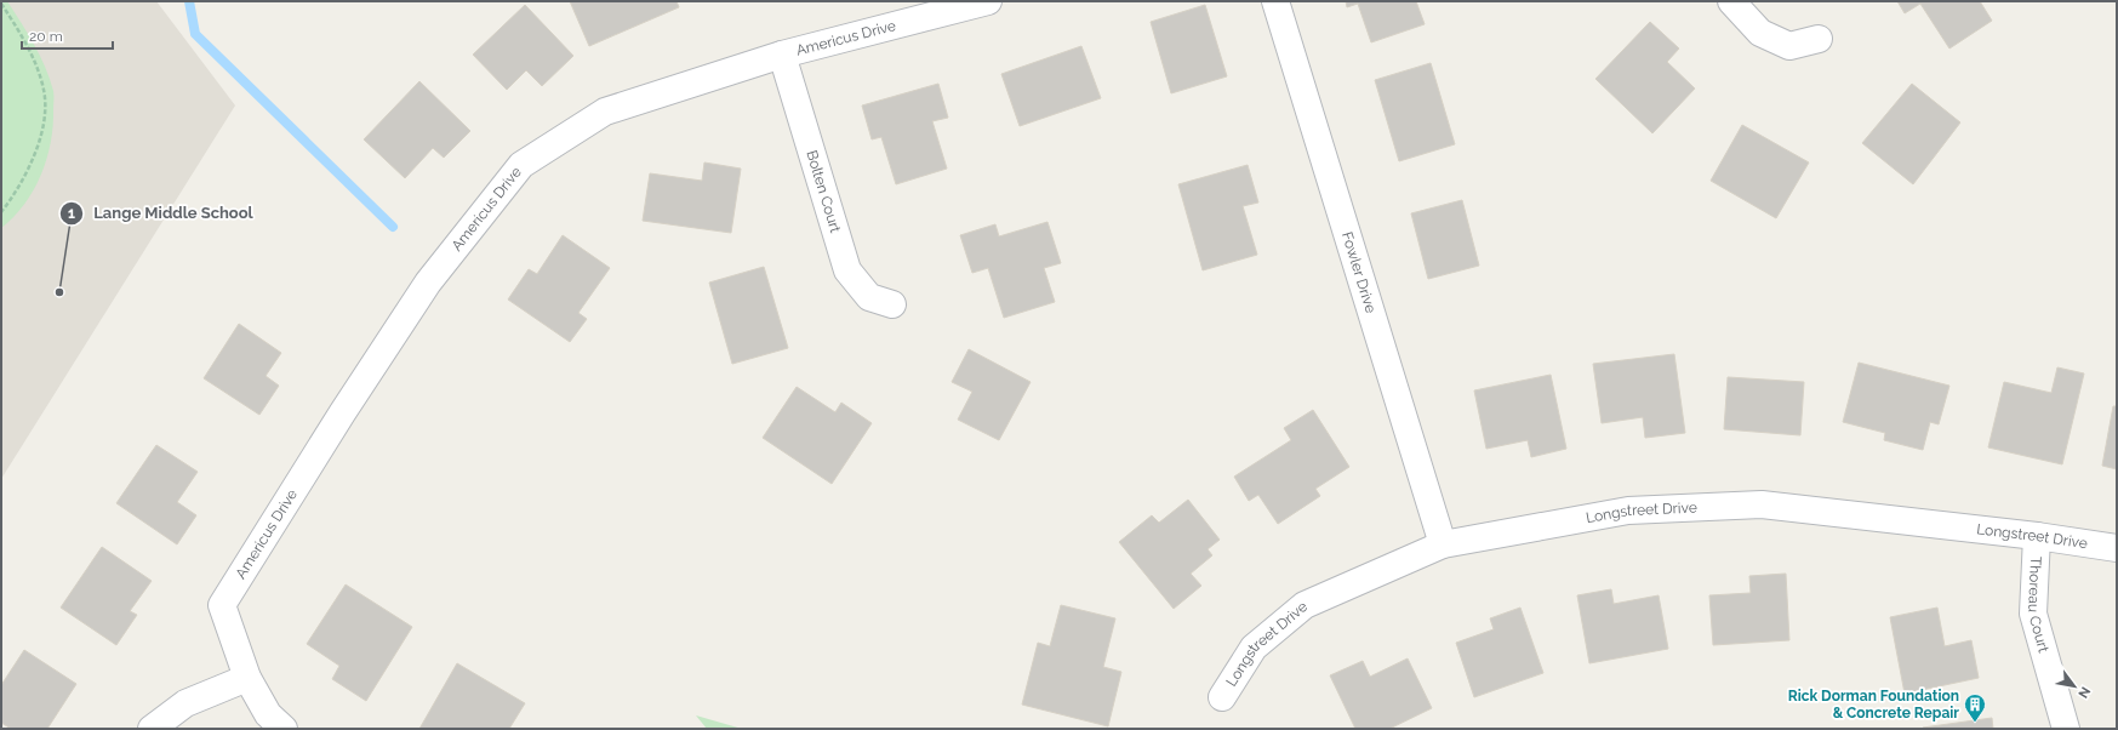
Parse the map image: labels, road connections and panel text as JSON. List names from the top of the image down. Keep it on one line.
{"streets":{"street":["Americus Drive","Bolten Court","Fowler Drive","Longstreet Drive","Thoreau Court"]},"crossings":[["Americus Drive","Bolten Court"],["Fowler Drive","Longstreet Drive"],["Longstreet Drive","Thoreau Court"]],"places":{"other":["Lange Middle School"],"building":["Rick Dorman Foundation & Concrete Repair"]},"scale_bar":"20 m","north":"bottom right"}
